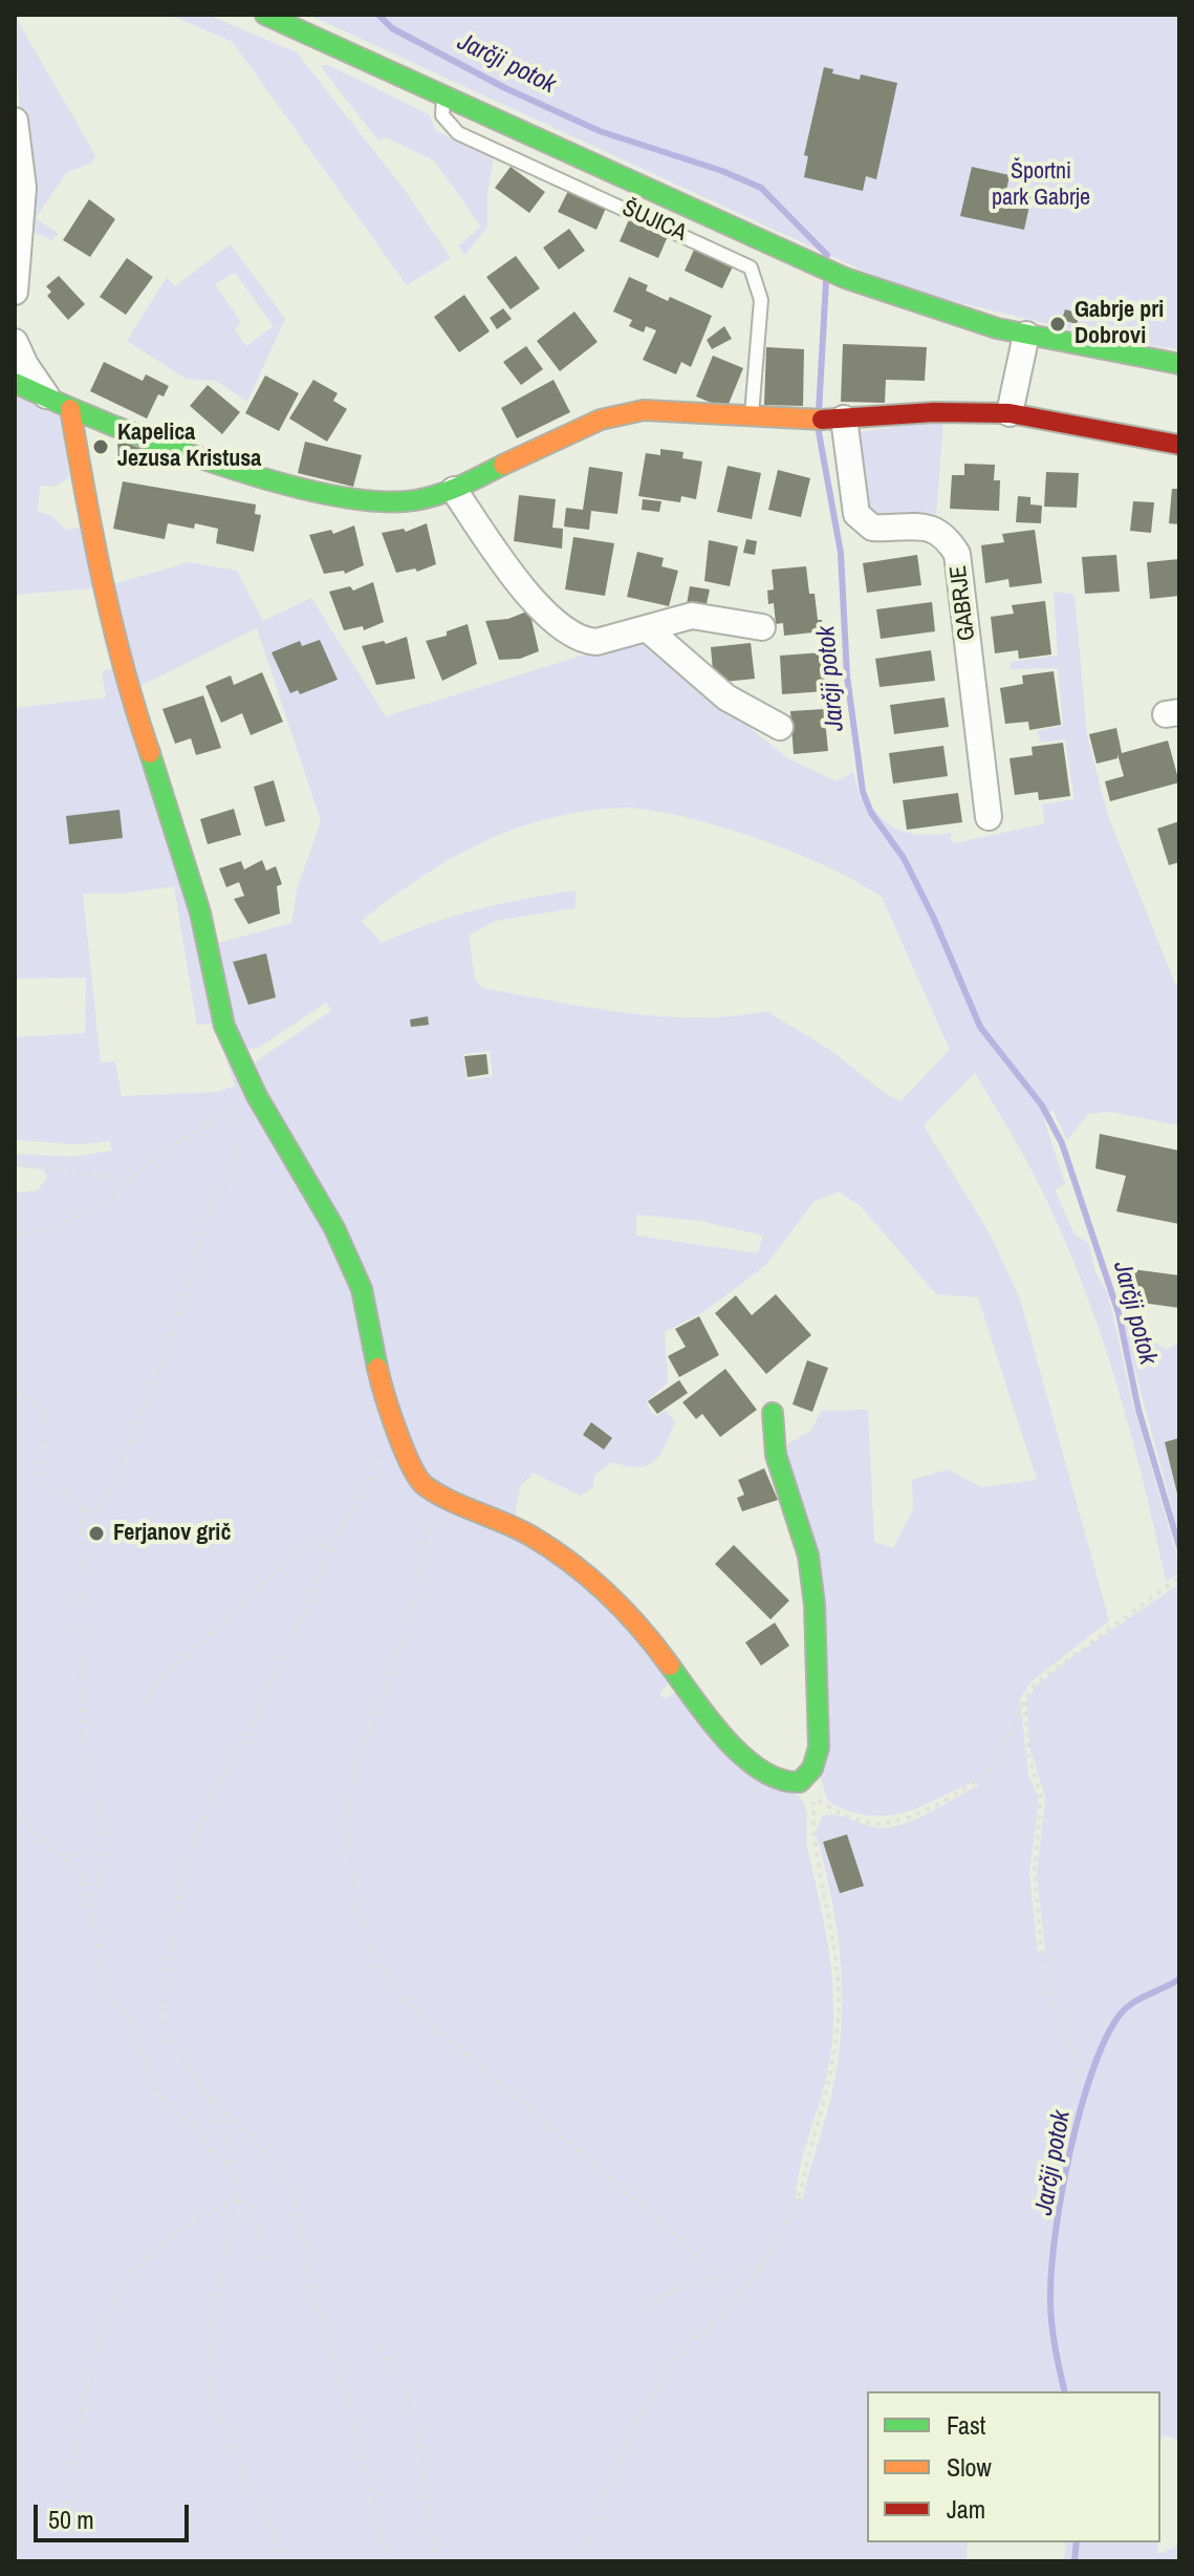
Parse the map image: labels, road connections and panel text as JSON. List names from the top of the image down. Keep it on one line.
{"streets":{"street":["ŠUJICA","GABRJE"]},"water":["Jarčji potok"],"parks":["Športni park Gabrje"],"places":["Gabrje pri Dobrovi","Kapelica Jezusa Kristusa","Ferjanov grič"],"legend":["Fast","Slow","Jam"],"scale_bar":"50 m"}
